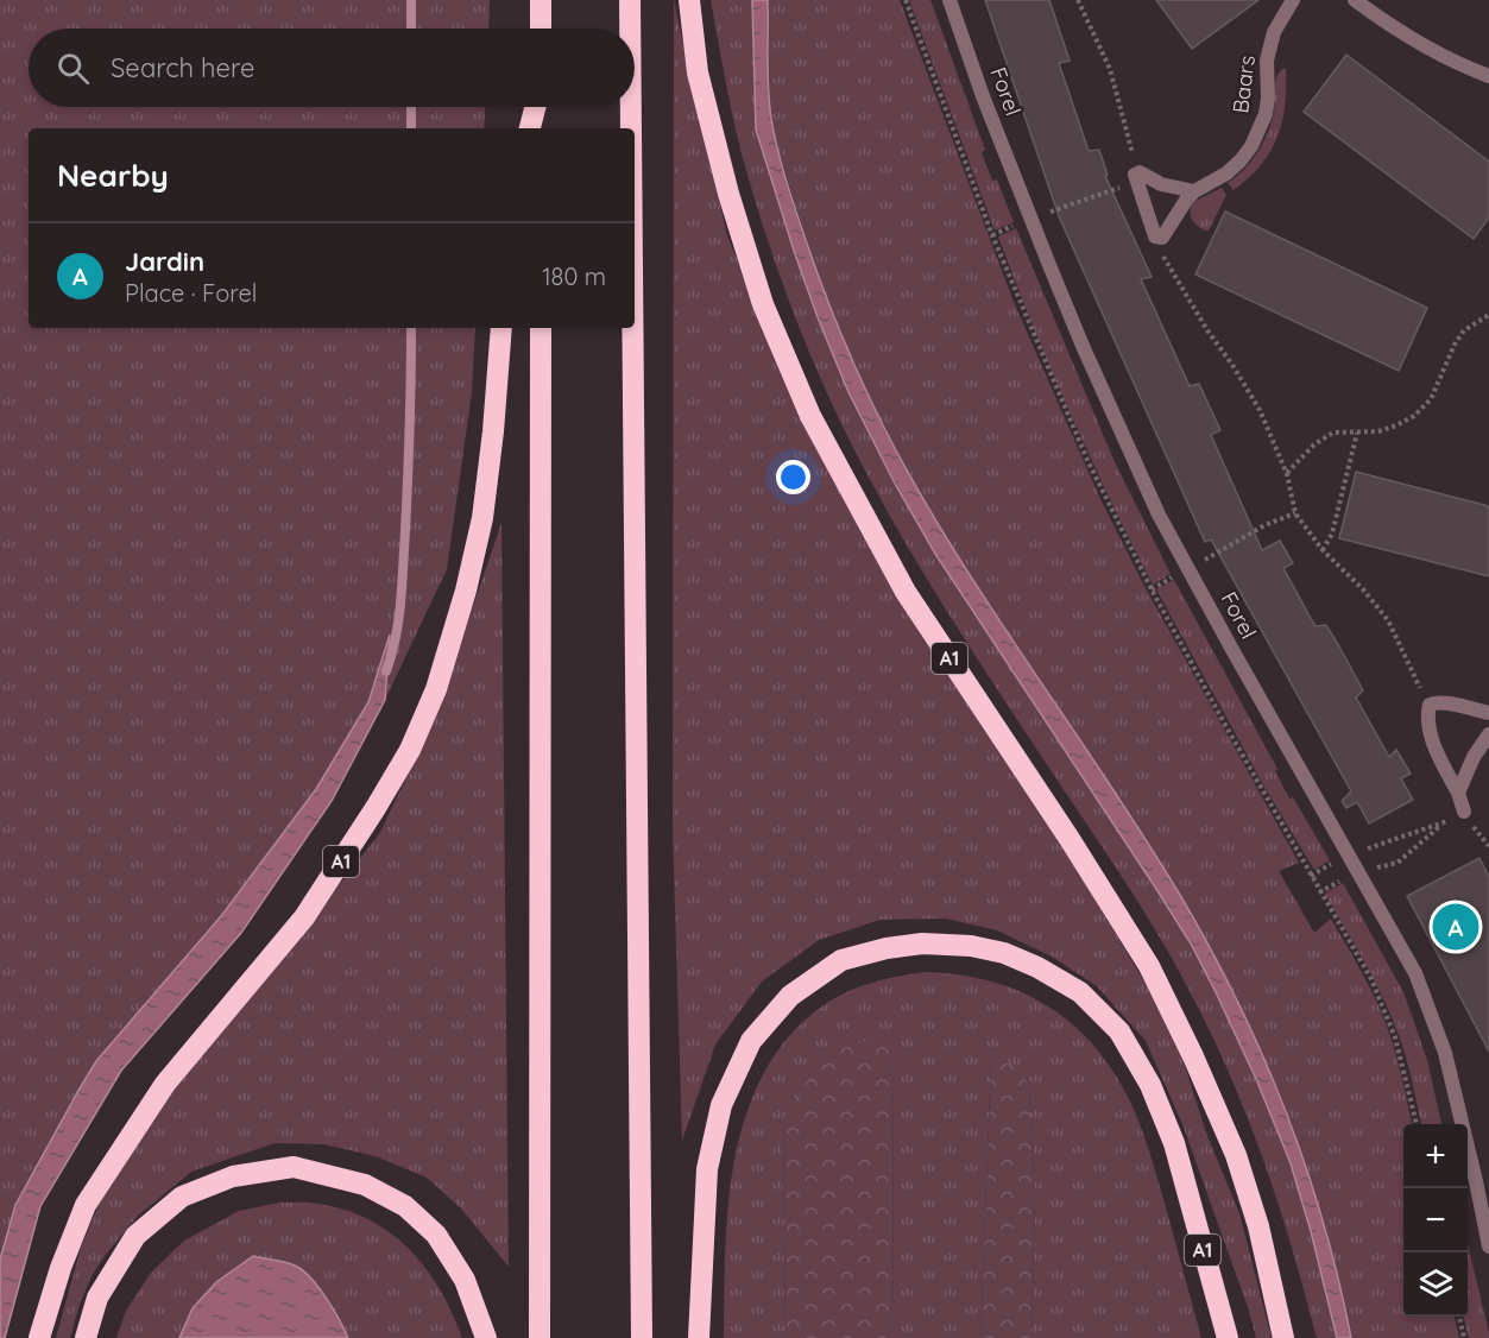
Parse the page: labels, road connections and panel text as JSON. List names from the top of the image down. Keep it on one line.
{"streets":{"highway":["A1"],"street":["Baars","Forel"]},"page":{"search":"Search here","heading":"Nearby","list":[{"mark":"A","name":"Jardin","note":"Place · Forel","value":"180 m"}],"pins":"A","map_buttons":["+","−"]}}
